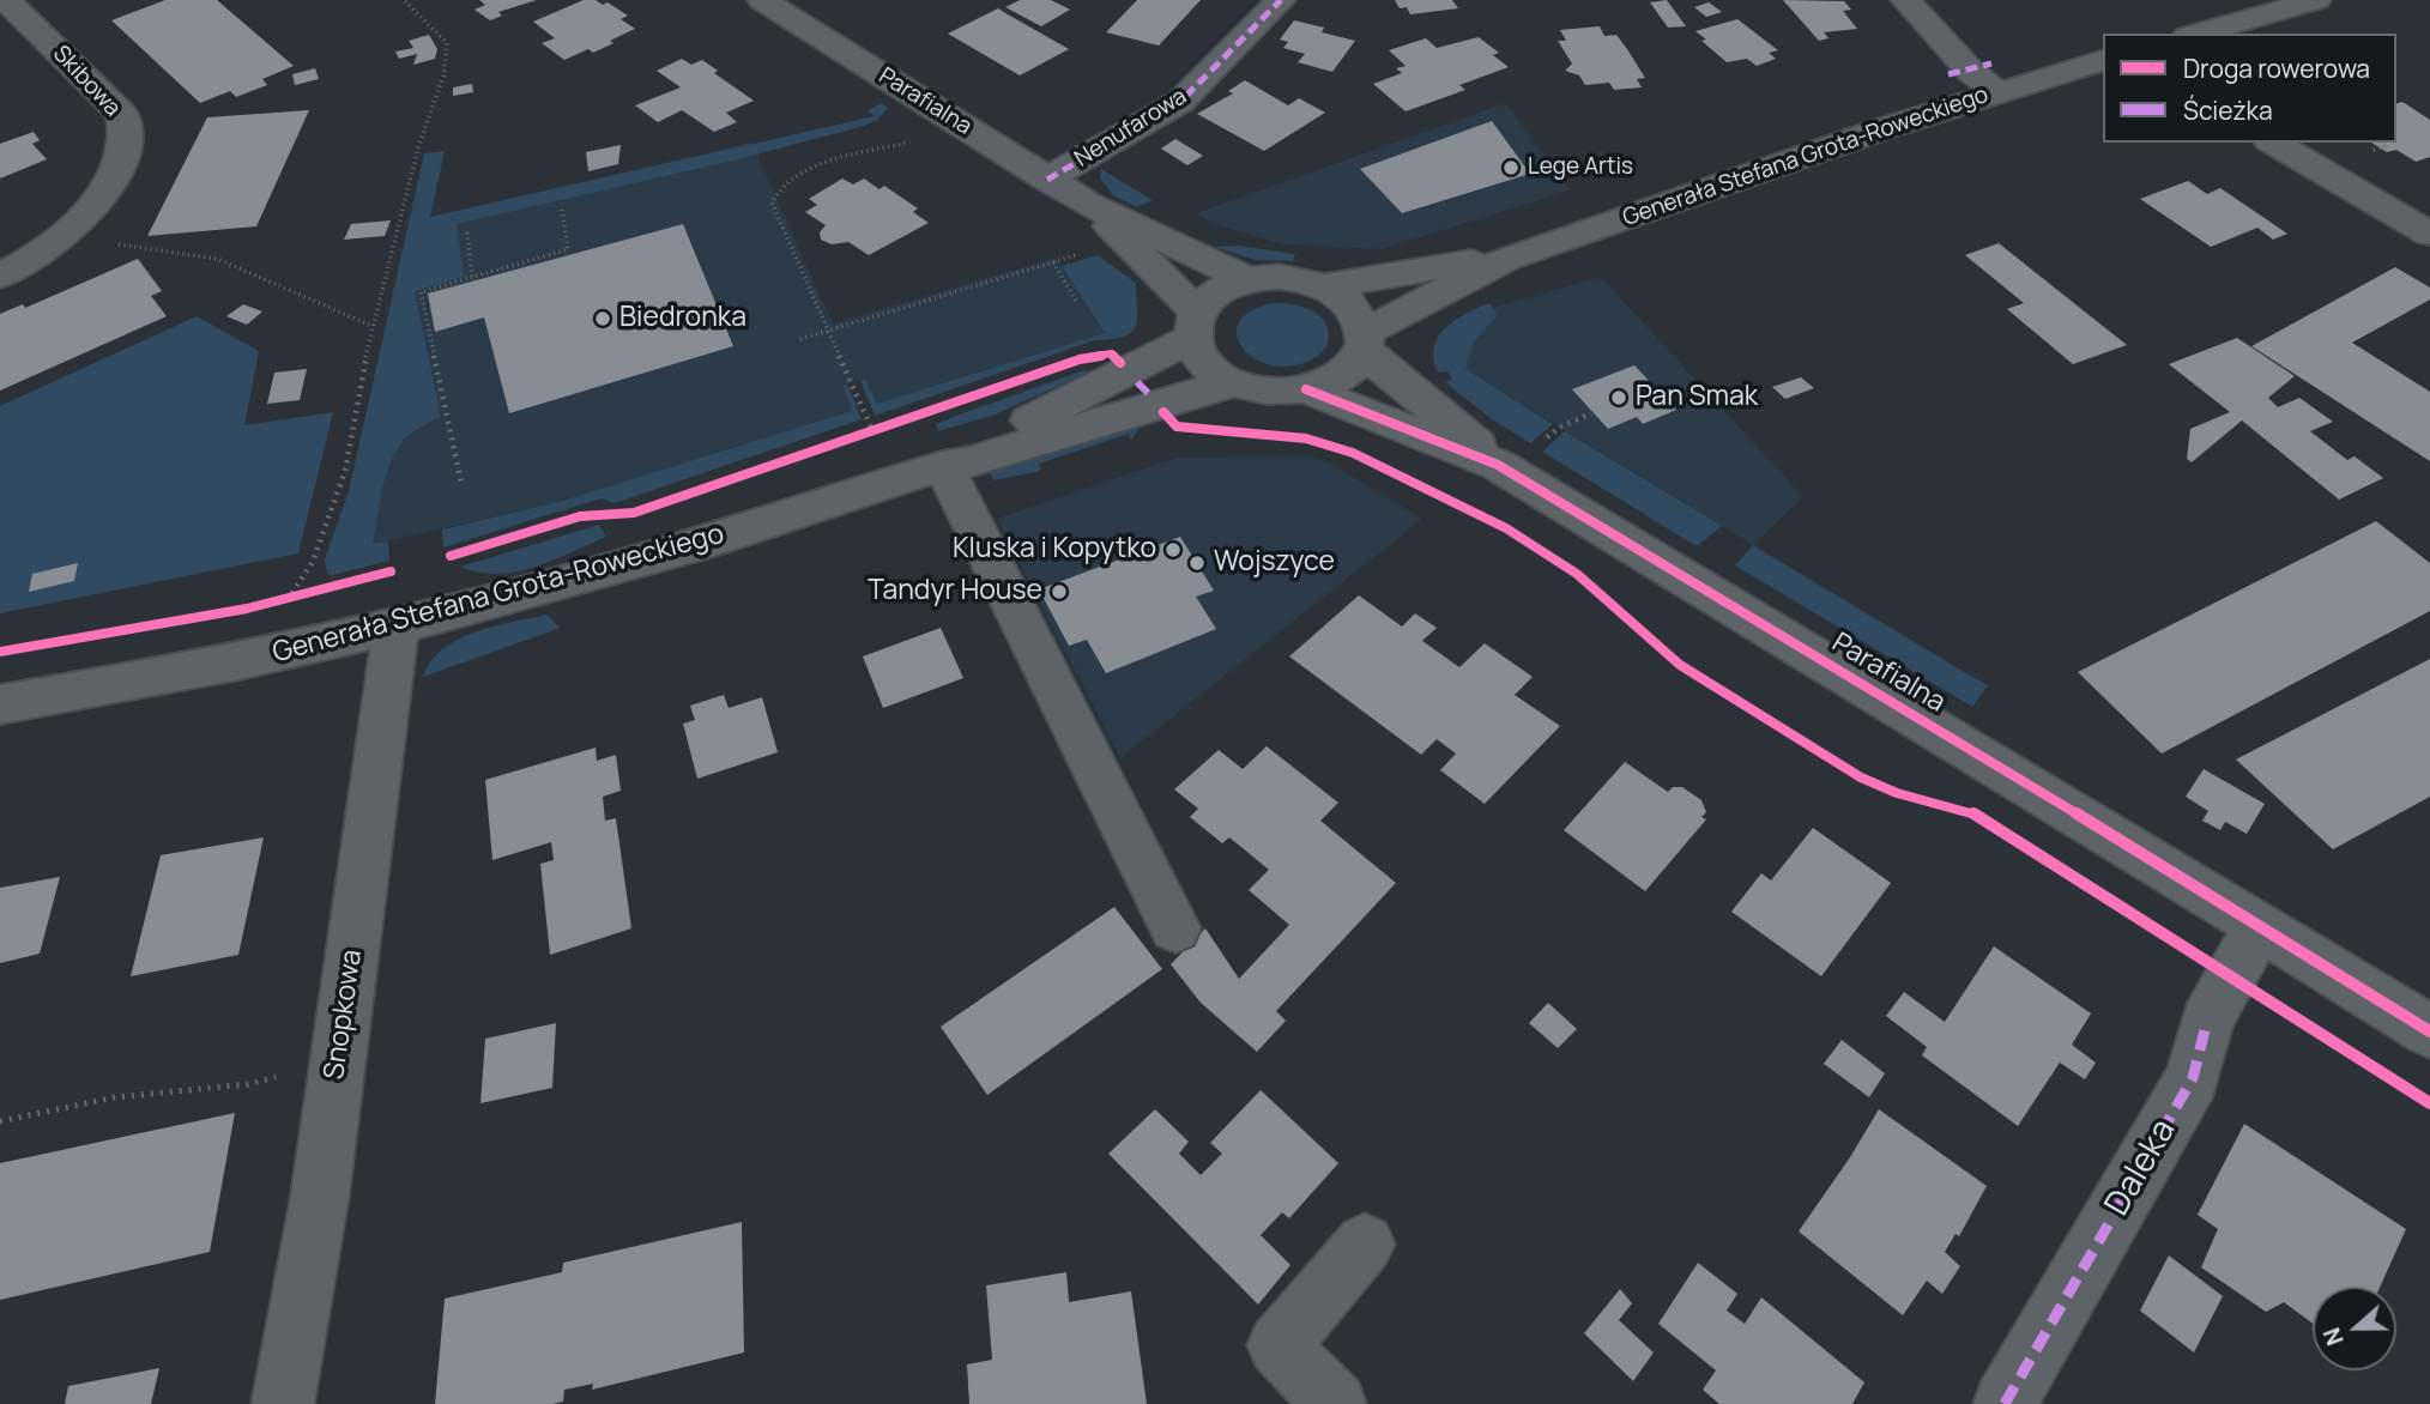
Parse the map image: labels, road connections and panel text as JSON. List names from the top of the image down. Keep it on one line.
{"streets":{"street":["Skibowa","Parafialna","Nenufarowa","Generała Stefana Grota-Roweckiego","Snopkowa","Daleka"]},"crossings":[["Parafialna","Nenufarowa"],["Parafialna","Generała Stefana Grota-Roweckiego"],["Parafialna","Daleka"],["Generała Stefana Grota-Roweckiego","Snopkowa"]],"places":["Lege Artis","Biedronka","Pan Smak","Kluska i Kopytko","Wojszyce","Tandyr House"],"legend":["Droga rowerowa","Ścieżka"],"north":"left"}
